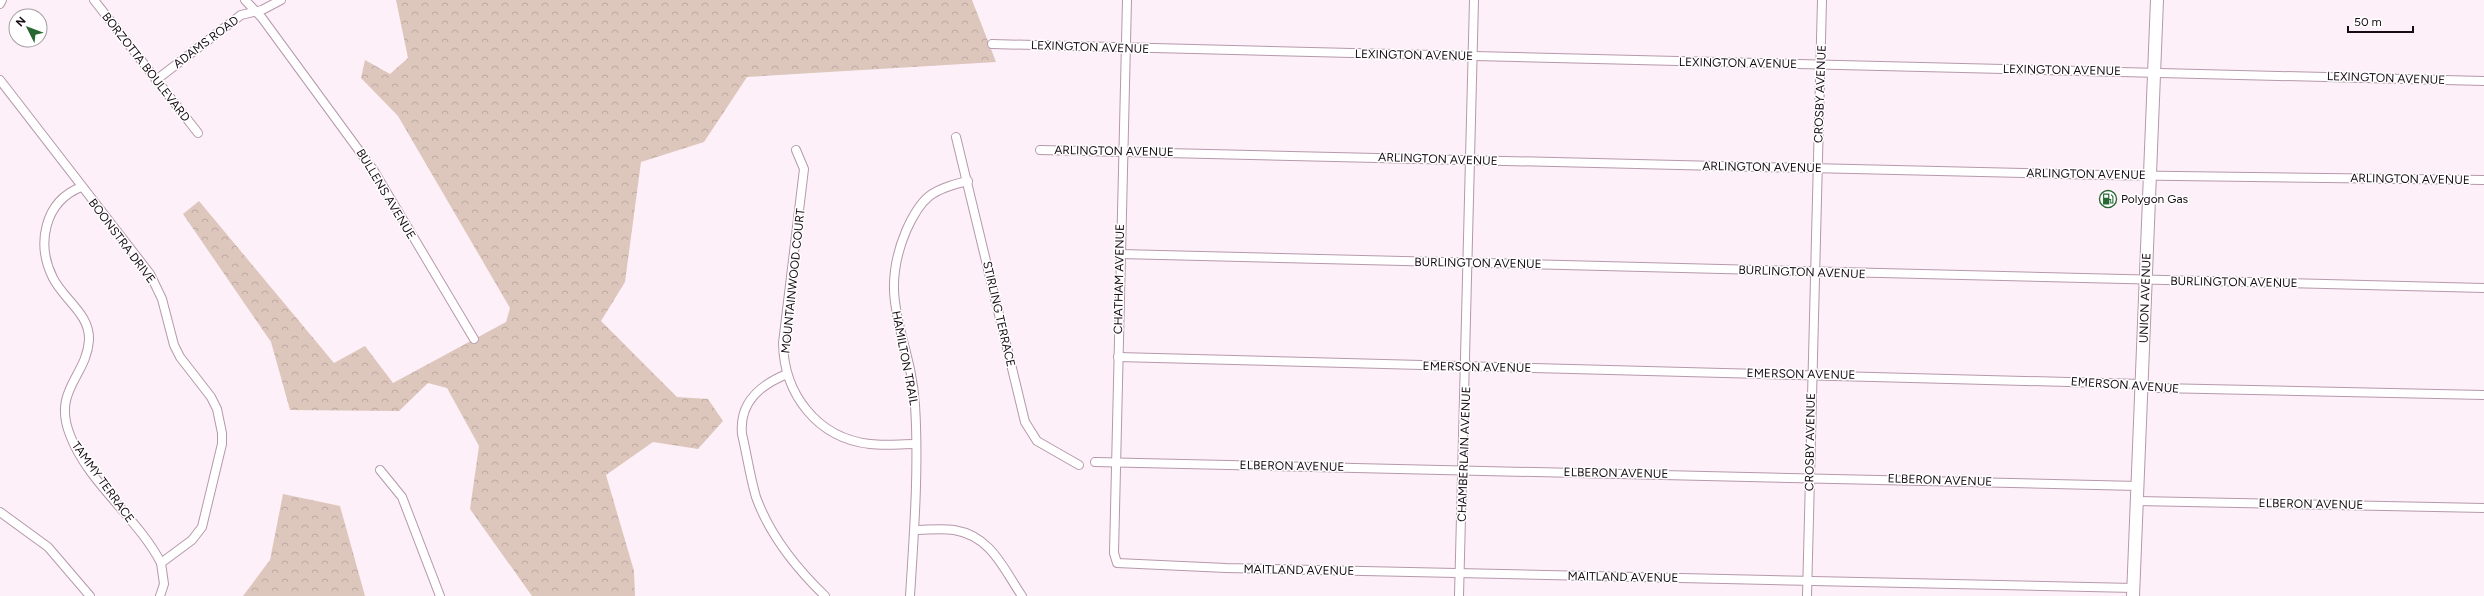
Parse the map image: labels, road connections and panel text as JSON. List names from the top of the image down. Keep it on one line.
{"streets":{"main road":["UNION AVENUE"],"street":["ADAMS ROAD","LEXINGTON AVENUE","BORZOTTA BOULEVARD","CROSBY AVENUE","ARLINGTON AVENUE","BULLENS AVENUE","BOONSTRA DRIVE","BURLINGTON AVENUE","CHATHAM AVENUE","MOUNTAINWOOD COURT","STIRLING TERRACE","HAMILTON TRAIL","EMERSON AVENUE","CHAMBERLAIN AVENUE","ELBERON AVENUE","TAMMY TERRACE","MAITLAND AVENUE"]},"crossings":[["ADAMS ROAD","BORZOTTA BOULEVARD"],["ADAMS ROAD","BULLENS AVENUE"],["LEXINGTON AVENUE","CROSBY AVENUE"],["LEXINGTON AVENUE","CHATHAM AVENUE"],["LEXINGTON AVENUE","UNION AVENUE"],["LEXINGTON AVENUE","CHAMBERLAIN AVENUE"],["CROSBY AVENUE","ARLINGTON AVENUE"],["CROSBY AVENUE","BURLINGTON AVENUE"],["CROSBY AVENUE","EMERSON AVENUE"],["CROSBY AVENUE","ELBERON AVENUE"],["CROSBY AVENUE","MAITLAND AVENUE"],["ARLINGTON AVENUE","CHATHAM AVENUE"],["ARLINGTON AVENUE","UNION AVENUE"],["ARLINGTON AVENUE","CHAMBERLAIN AVENUE"],["BOONSTRA DRIVE","TAMMY TERRACE"],["BURLINGTON AVENUE","CHATHAM AVENUE"],["BURLINGTON AVENUE","UNION AVENUE"],["BURLINGTON AVENUE","CHAMBERLAIN AVENUE"],["CHATHAM AVENUE","EMERSON AVENUE"],["CHATHAM AVENUE","ELBERON AVENUE"],["CHATHAM AVENUE","MAITLAND AVENUE"],["MOUNTAINWOOD COURT","HAMILTON TRAIL"],["UNION AVENUE","EMERSON AVENUE"],["UNION AVENUE","ELBERON AVENUE"],["UNION AVENUE","MAITLAND AVENUE"],["STIRLING TERRACE","HAMILTON TRAIL"],["EMERSON AVENUE","CHAMBERLAIN AVENUE"],["CHAMBERLAIN AVENUE","ELBERON AVENUE"],["CHAMBERLAIN AVENUE","MAITLAND AVENUE"]],"places":{"fuel station":["Polygon Gas"]},"scale_bar":"50 m","north":"top left"}
